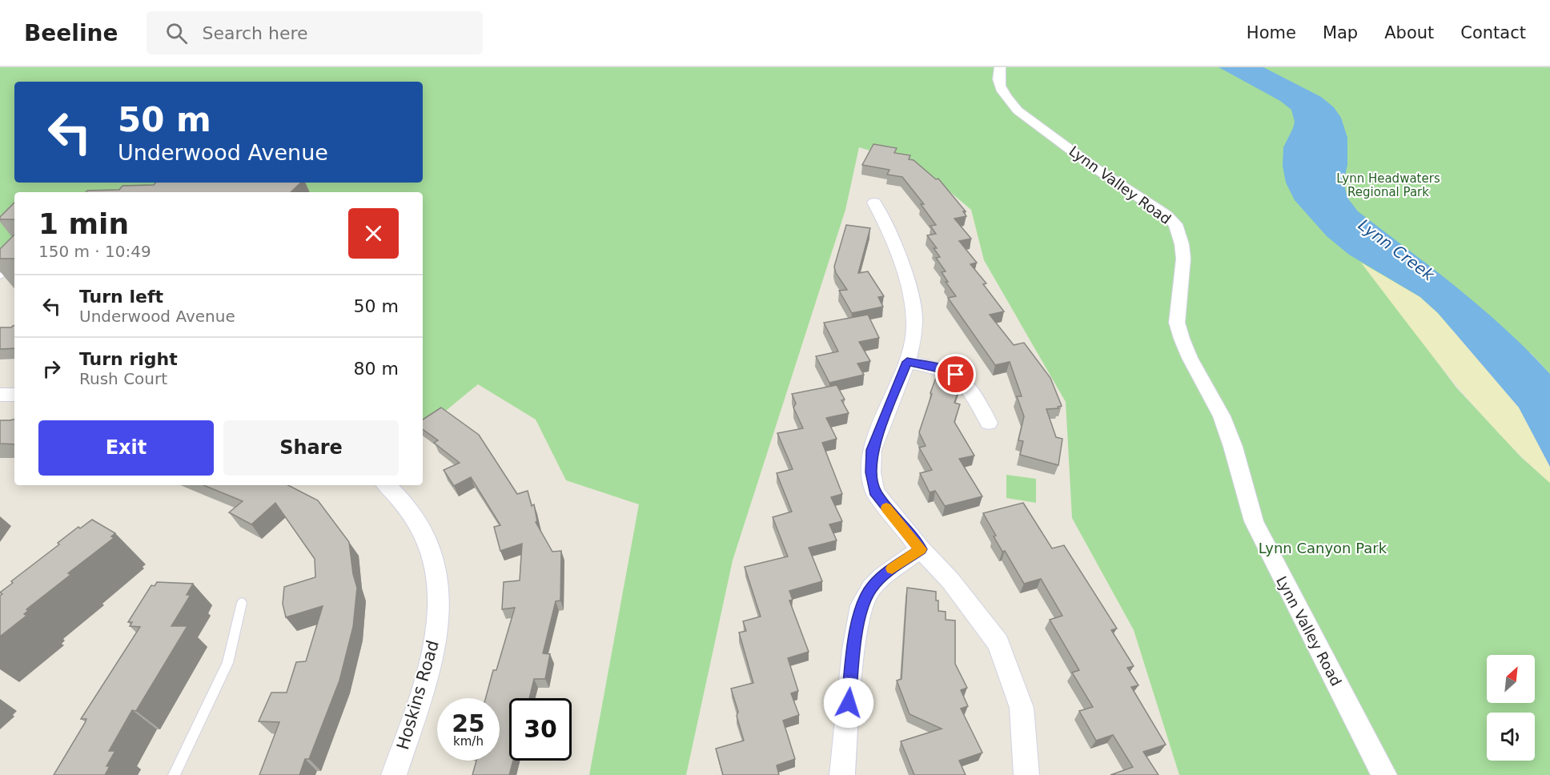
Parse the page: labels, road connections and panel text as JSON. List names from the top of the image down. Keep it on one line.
{"streets":{"street":["Lynn Valley Road","Hoskins Road"]},"water":["Lynn Creek"],"parks":["Lynn Headwaters Regional Park","Lynn Canyon Park"],"north":"top right","page":{"header":"Beeline","search":"Search here","nav":["Home","Map","About","Contact"],"turn":["50 m","Underwood Avenue"],"heading":["1 min","150 m · 10:49"],"list":[{"name":"Turn left","note":"Underwood Avenue","value":"50 m"},{"name":"Turn right","note":"Rush Court","value":"80 m"}],"buttons":["Exit","Share"],"speed":"25 km/h","limit":"30"}}
